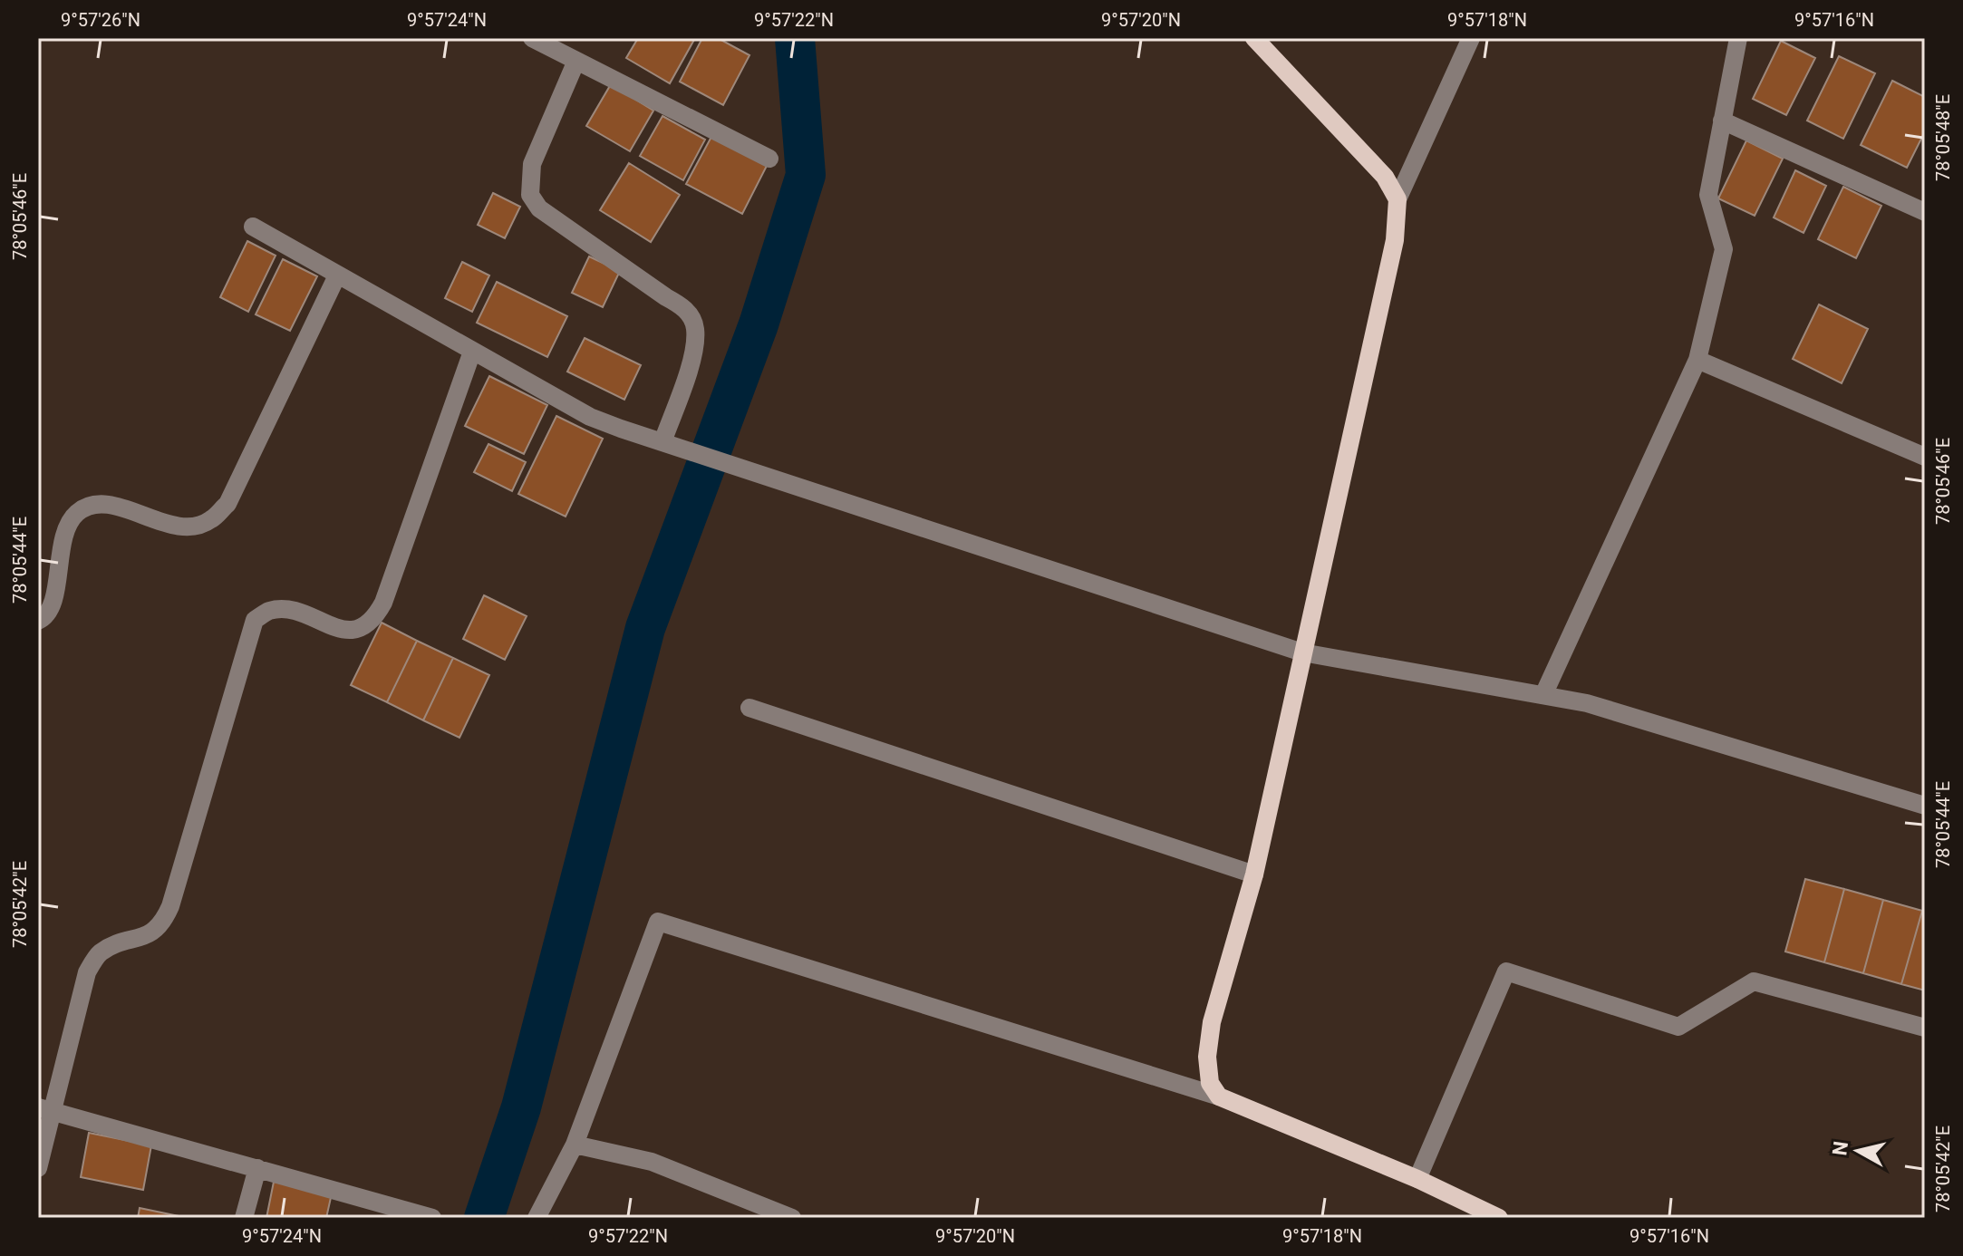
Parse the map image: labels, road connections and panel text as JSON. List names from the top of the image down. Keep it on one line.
{"north":"left","coordinates":["9°57'26\"N","9°57'24\"N","9°57'22\"N","9°57'20\"N","9°57'18\"N","9°57'16\"N","78°05'48\"E","78°05'46\"E","78°05'44\"E","78°05'42\"E"]}
